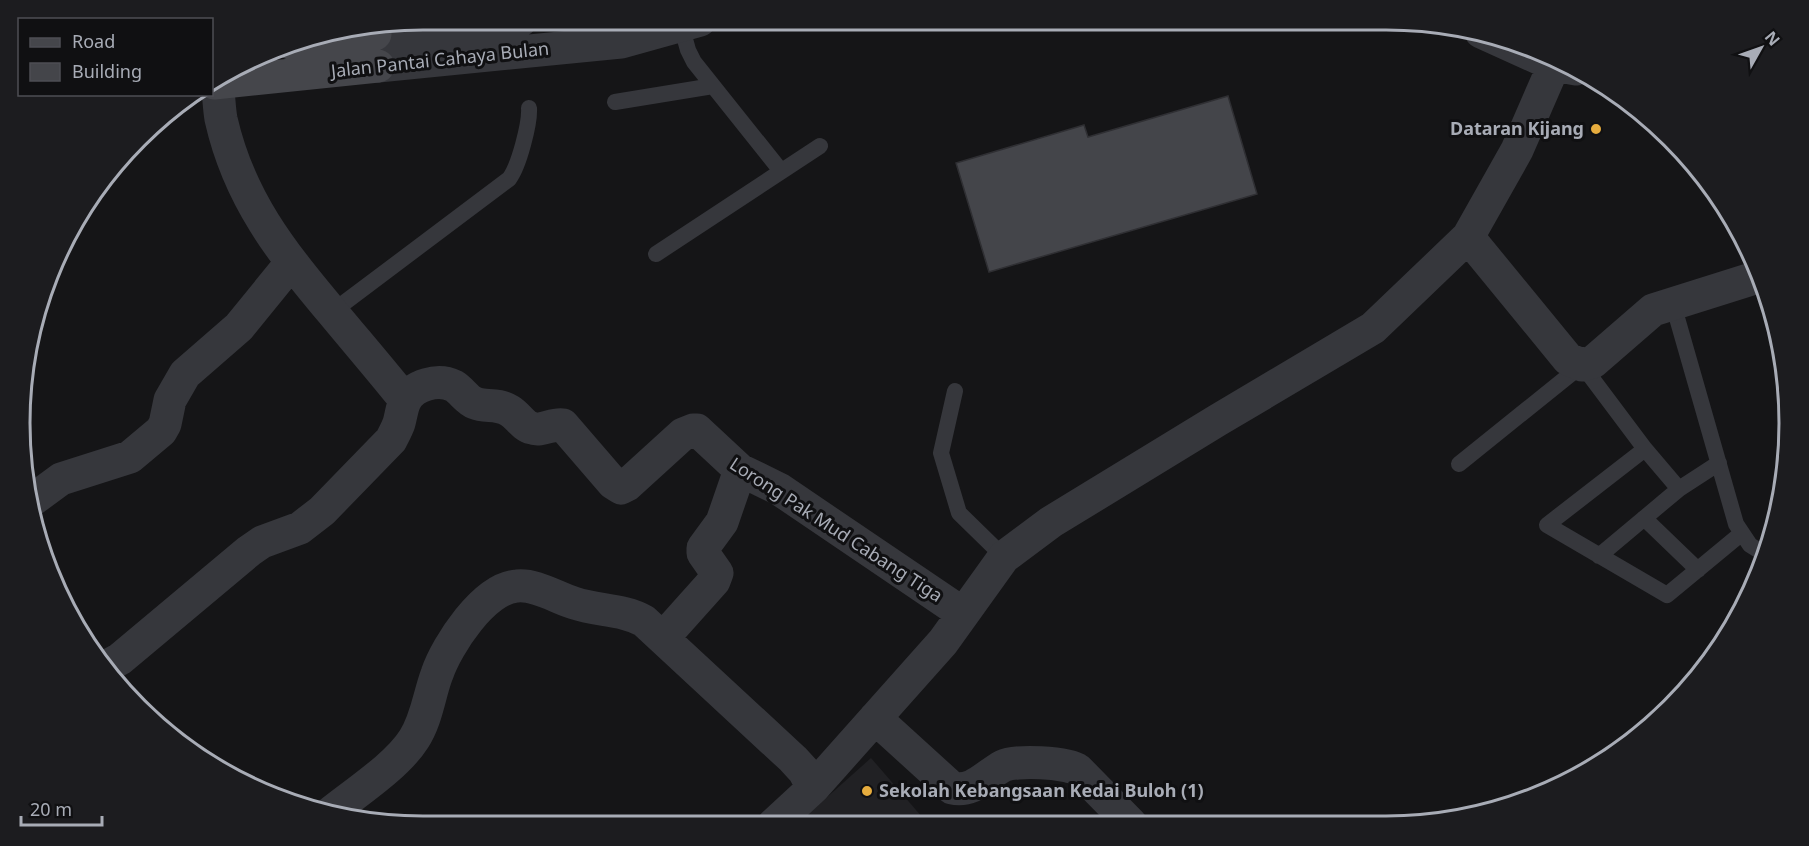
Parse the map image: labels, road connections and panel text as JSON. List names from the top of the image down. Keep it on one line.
{"streets":{"main road":["Jalan Pantai Cahaya Bulan"],"street":["Lorong Pak Mud Cabang Tiga"]},"places":["Dataran Kijang","Sekolah Kebangsaan Kedai Buloh (1)"],"legend":["Road","Building"],"scale_bar":"20 m","north":"top right"}
